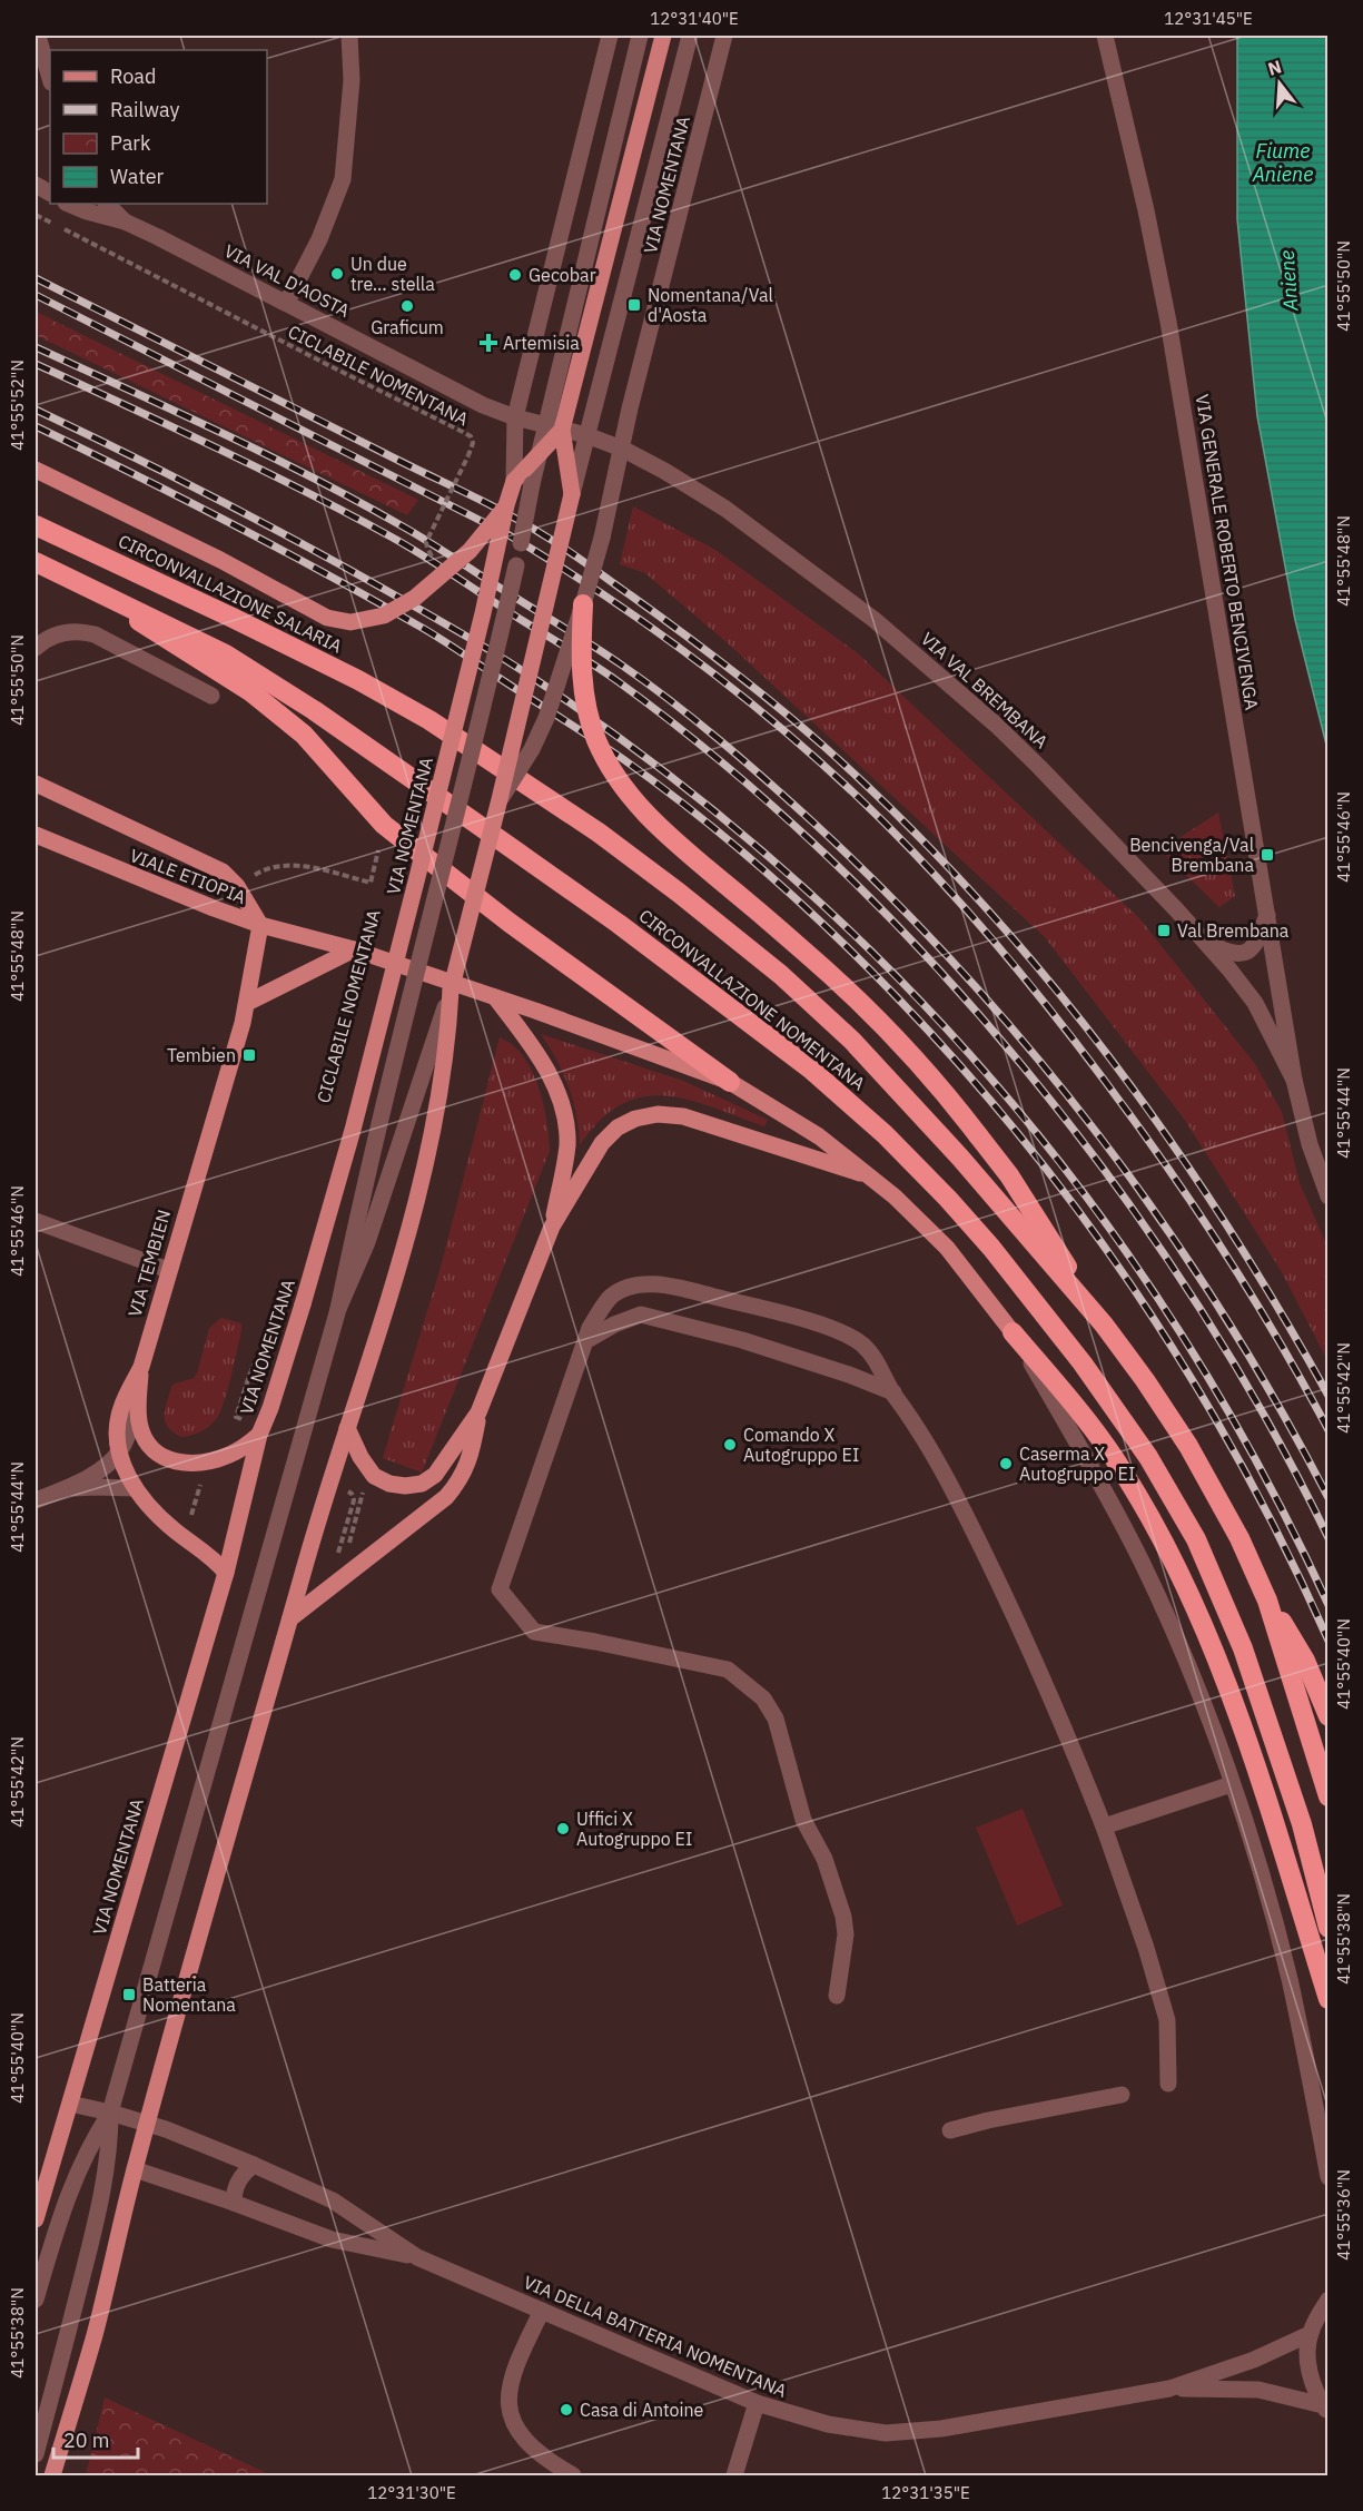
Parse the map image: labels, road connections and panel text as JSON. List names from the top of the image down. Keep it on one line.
{"streets":{"highway":["CIRCONVALLAZIONE SALARIA","CIRCONVALLAZIONE NOMENTANA"],"main road":["VIA NOMENTANA","VIALE ETIOPIA","VIA TEMBIEN"],"street":["VIA VAL D'AOSTA","VIA GENERALE ROBERTO BENCIVENGA","VIA VAL BREMBANA","VIA DELLA BATTERIA NOMENTANA"],"path":["CICLABILE NOMENTANA"]},"crossings":[["VIA NOMENTANA","VIA VAL D'AOSTA"],["VIA NOMENTANA","VIA VAL BREMBANA"],["VIA NOMENTANA","VIA TEMBIEN"],["VIA NOMENTANA","VIA DELLA BATTERIA NOMENTANA"],["VIA VAL D'AOSTA","VIA VAL BREMBANA"],["VIA GENERALE ROBERTO BENCIVENGA","VIA VAL BREMBANA"],["CIRCONVALLAZIONE SALARIA","CIRCONVALLAZIONE NOMENTANA"],["VIALE ETIOPIA","VIA TEMBIEN"]],"water":["Fiume Aniene","Aniene"],"places":{"other":["Un due tre… stella","Gecobar","Graficum","Comando X Autogruppo EI","Caserma X Autogruppo EI","Uffici X Autogruppo EI","Casa di Antoine"],"transit":["Nomentana/Val d'Aosta","Bencivenga/Val Brembana","Val Brembana","Tembien","Batteria Nomentana"],"health":["Artemisia"]},"legend":["Road","Railway","Park","Water"],"scale_bar":"20 m","north":"top","coordinates":["12°31'40\"E","12°31'45\"E","41°55'50\"N","41°55'52\"N","41°55'48\"N","41°55'46\"N","41°55'44\"N","41°55'42\"N","41°55'40\"N","41°55'38\"N","41°55'36\"N","12°31'30\"E","12°31'35\"E"]}
